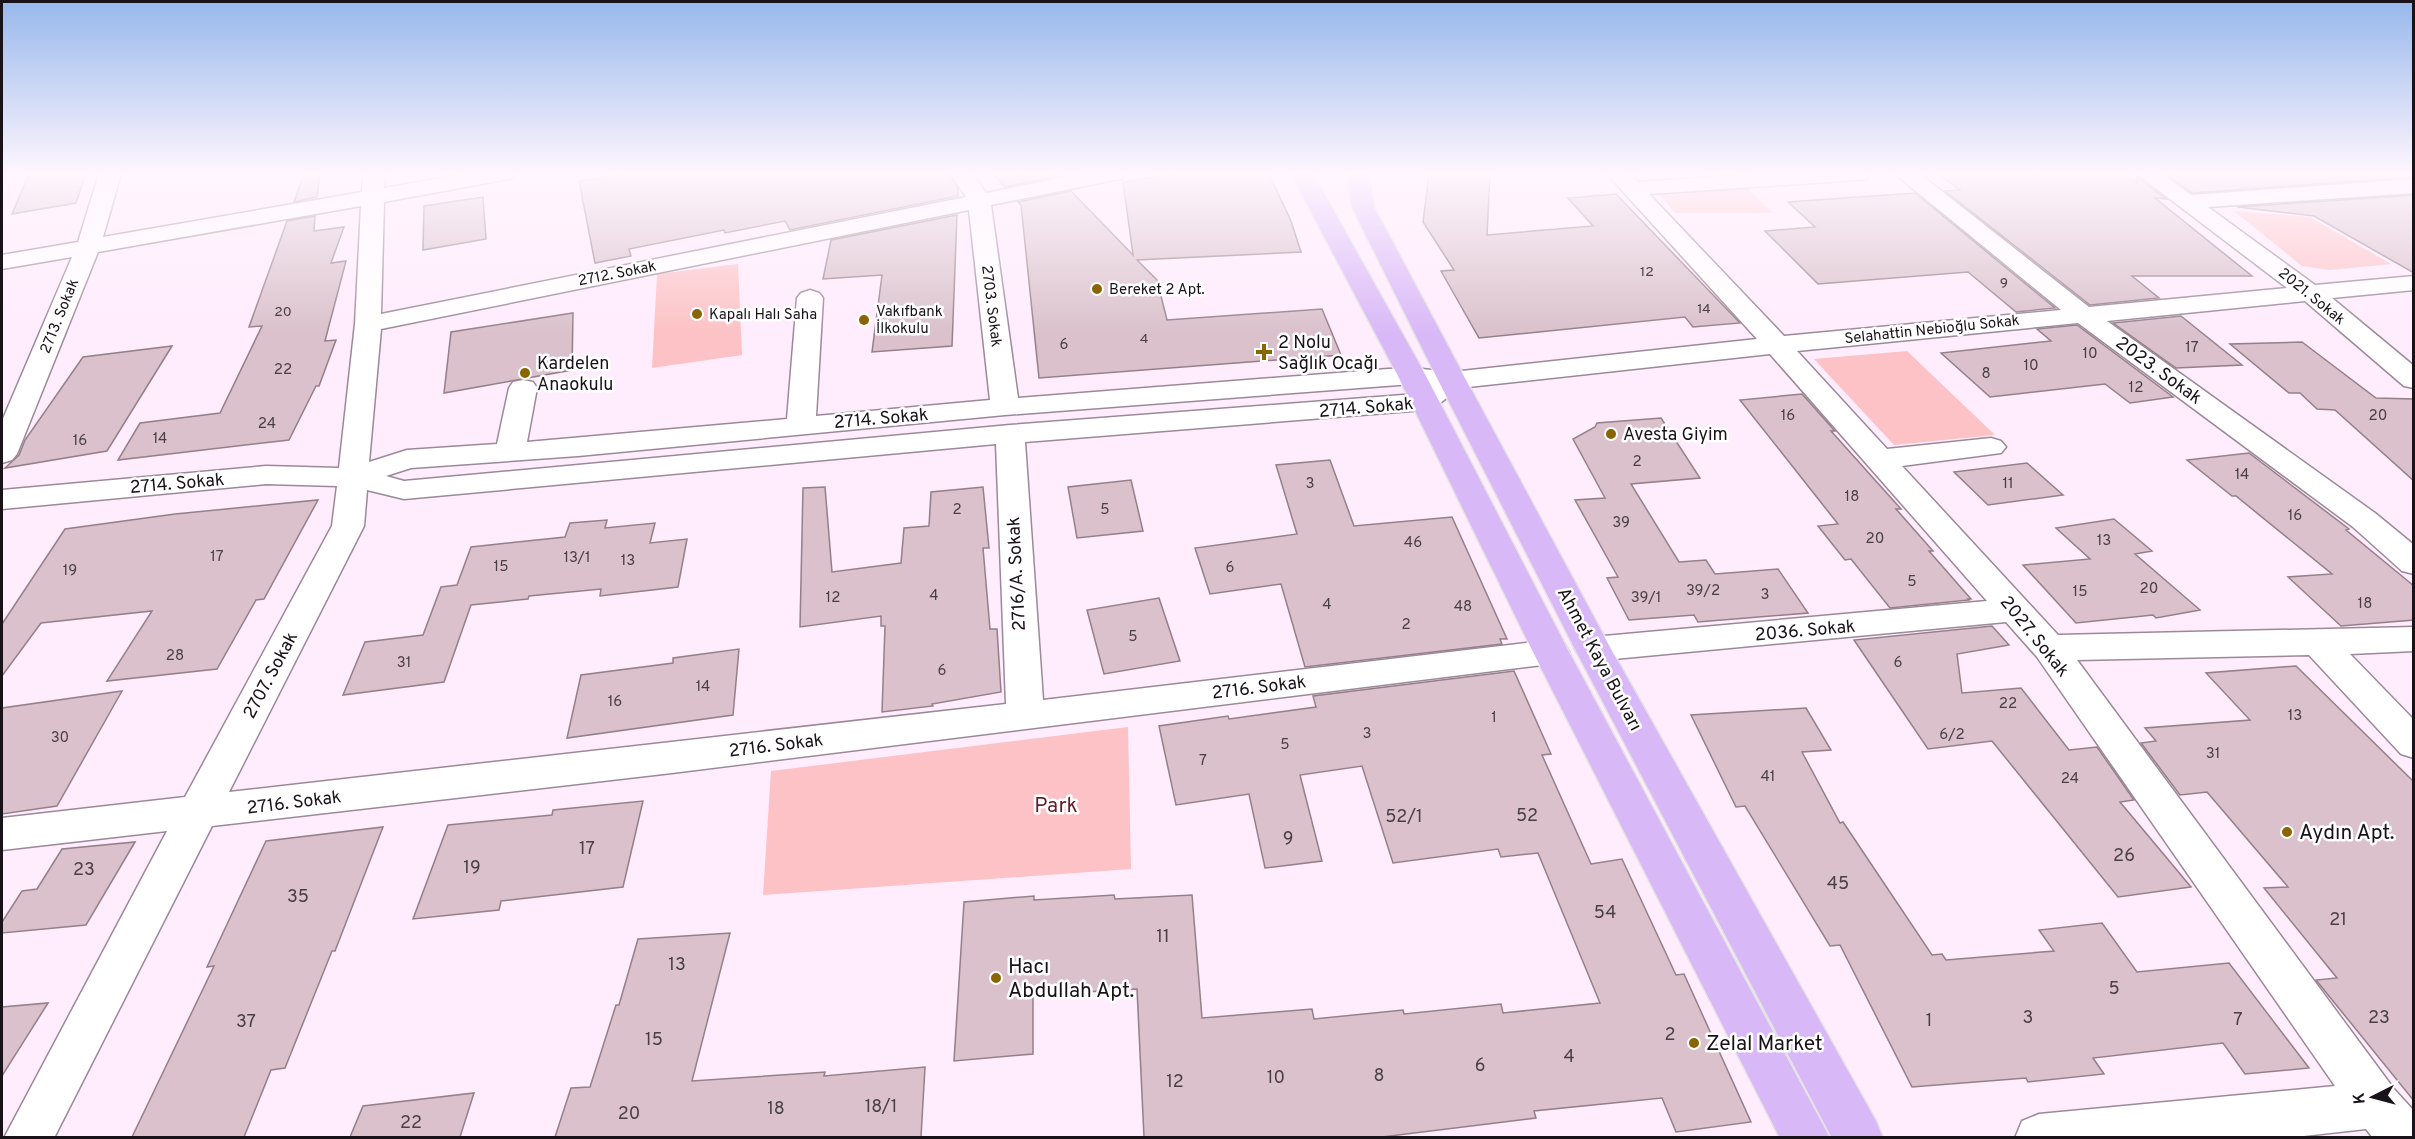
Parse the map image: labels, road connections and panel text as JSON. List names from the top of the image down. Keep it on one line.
{"streets":{"main road":["Ahmet Kaya Bulvarı"],"street":["2712. Sokak","2021. Sokak","2703. Sokak","2713. Sokak","Selahattin Nebioğlu Sokak","2023. Sokak","2714. Sokak","2716/A. Sokak","2036. Sokak","2027. Sokak","2707. Sokak","2716. Sokak"]},"crossings":[["2712. Sokak","2707. Sokak"],["2021. Sokak","Selahattin Nebioğlu Sokak"],["2703. Sokak","2714. Sokak"],["2703. Sokak","2716/A. Sokak"],["Selahattin Nebioğlu Sokak","2023. Sokak"],["Selahattin Nebioğlu Sokak","2714. Sokak"],["Selahattin Nebioğlu Sokak","2027. Sokak"],["Selahattin Nebioğlu Sokak","Ahmet Kaya Bulvarı"],["2714. Sokak","2716/A. Sokak"],["2714. Sokak","Ahmet Kaya Bulvarı"],["2714. Sokak","2707. Sokak"],["2716/A. Sokak","2716. Sokak"],["2036. Sokak","2027. Sokak"],["2036. Sokak","Ahmet Kaya Bulvarı"],["2707. Sokak","2716. Sokak"]],"parks":["Park"],"places":{"other":["Bereket 2 Apt.","Kapalı Halı Saha","Vakıfbank İlkokulu","Kardelen Anaokulu","Avesta Giyim","Aydın Apt.","Hacı Abdullah Apt.","Zelal Market"],"health":["2 Nolu Sağlık Ocağı"]},"house_numbers":["12","9","14","20","4","6","17","10","10","22","8","12","16","20","24","14","16","2","14","3","11","18","2","5","16","39","20","13","46","17","13/1","13","15","6","19","5","20","39/2","15","3","4","12","39/1","18","4","48","2","5","28","31","6","6","14","16","22","13","1","3","6/2","30","5","31","7","41","24","52","52/1","9","17","26","19","23","45","35","54","21","11","13","5","3","23","7","1","37","2","15","4","6","8","10","12","18/1","18","20","22"],"north":"left"}
